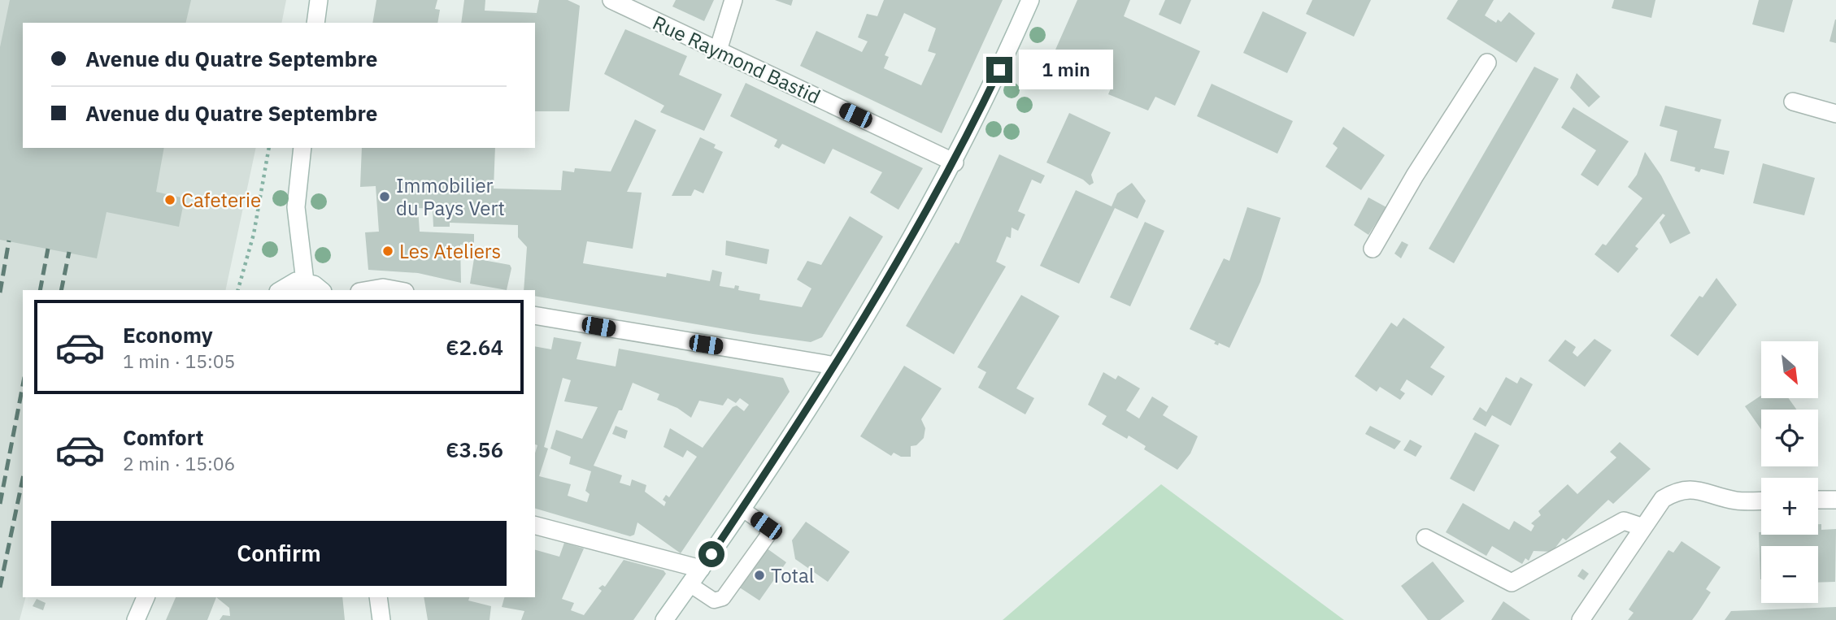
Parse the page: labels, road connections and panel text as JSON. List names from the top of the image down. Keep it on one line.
{"streets":{"street":["Rue Raymond Bastid"]},"places":["Immobilier du Pays Vert","Cafeterie","Les Ateliers","Total"],"north":"bottom right","page":{"banner":["Avenue du Quatre Septembre","Avenue du Quatre Septembre"],"bubble":"1 min","list":[{"name":"Economy","note":"1 min · 15:05","value":"€2.64"},{"name":"Comfort","note":"2 min · 15:06","value":"€3.56"}],"map_buttons":["+","−"],"buttons":"Confirm"}}
